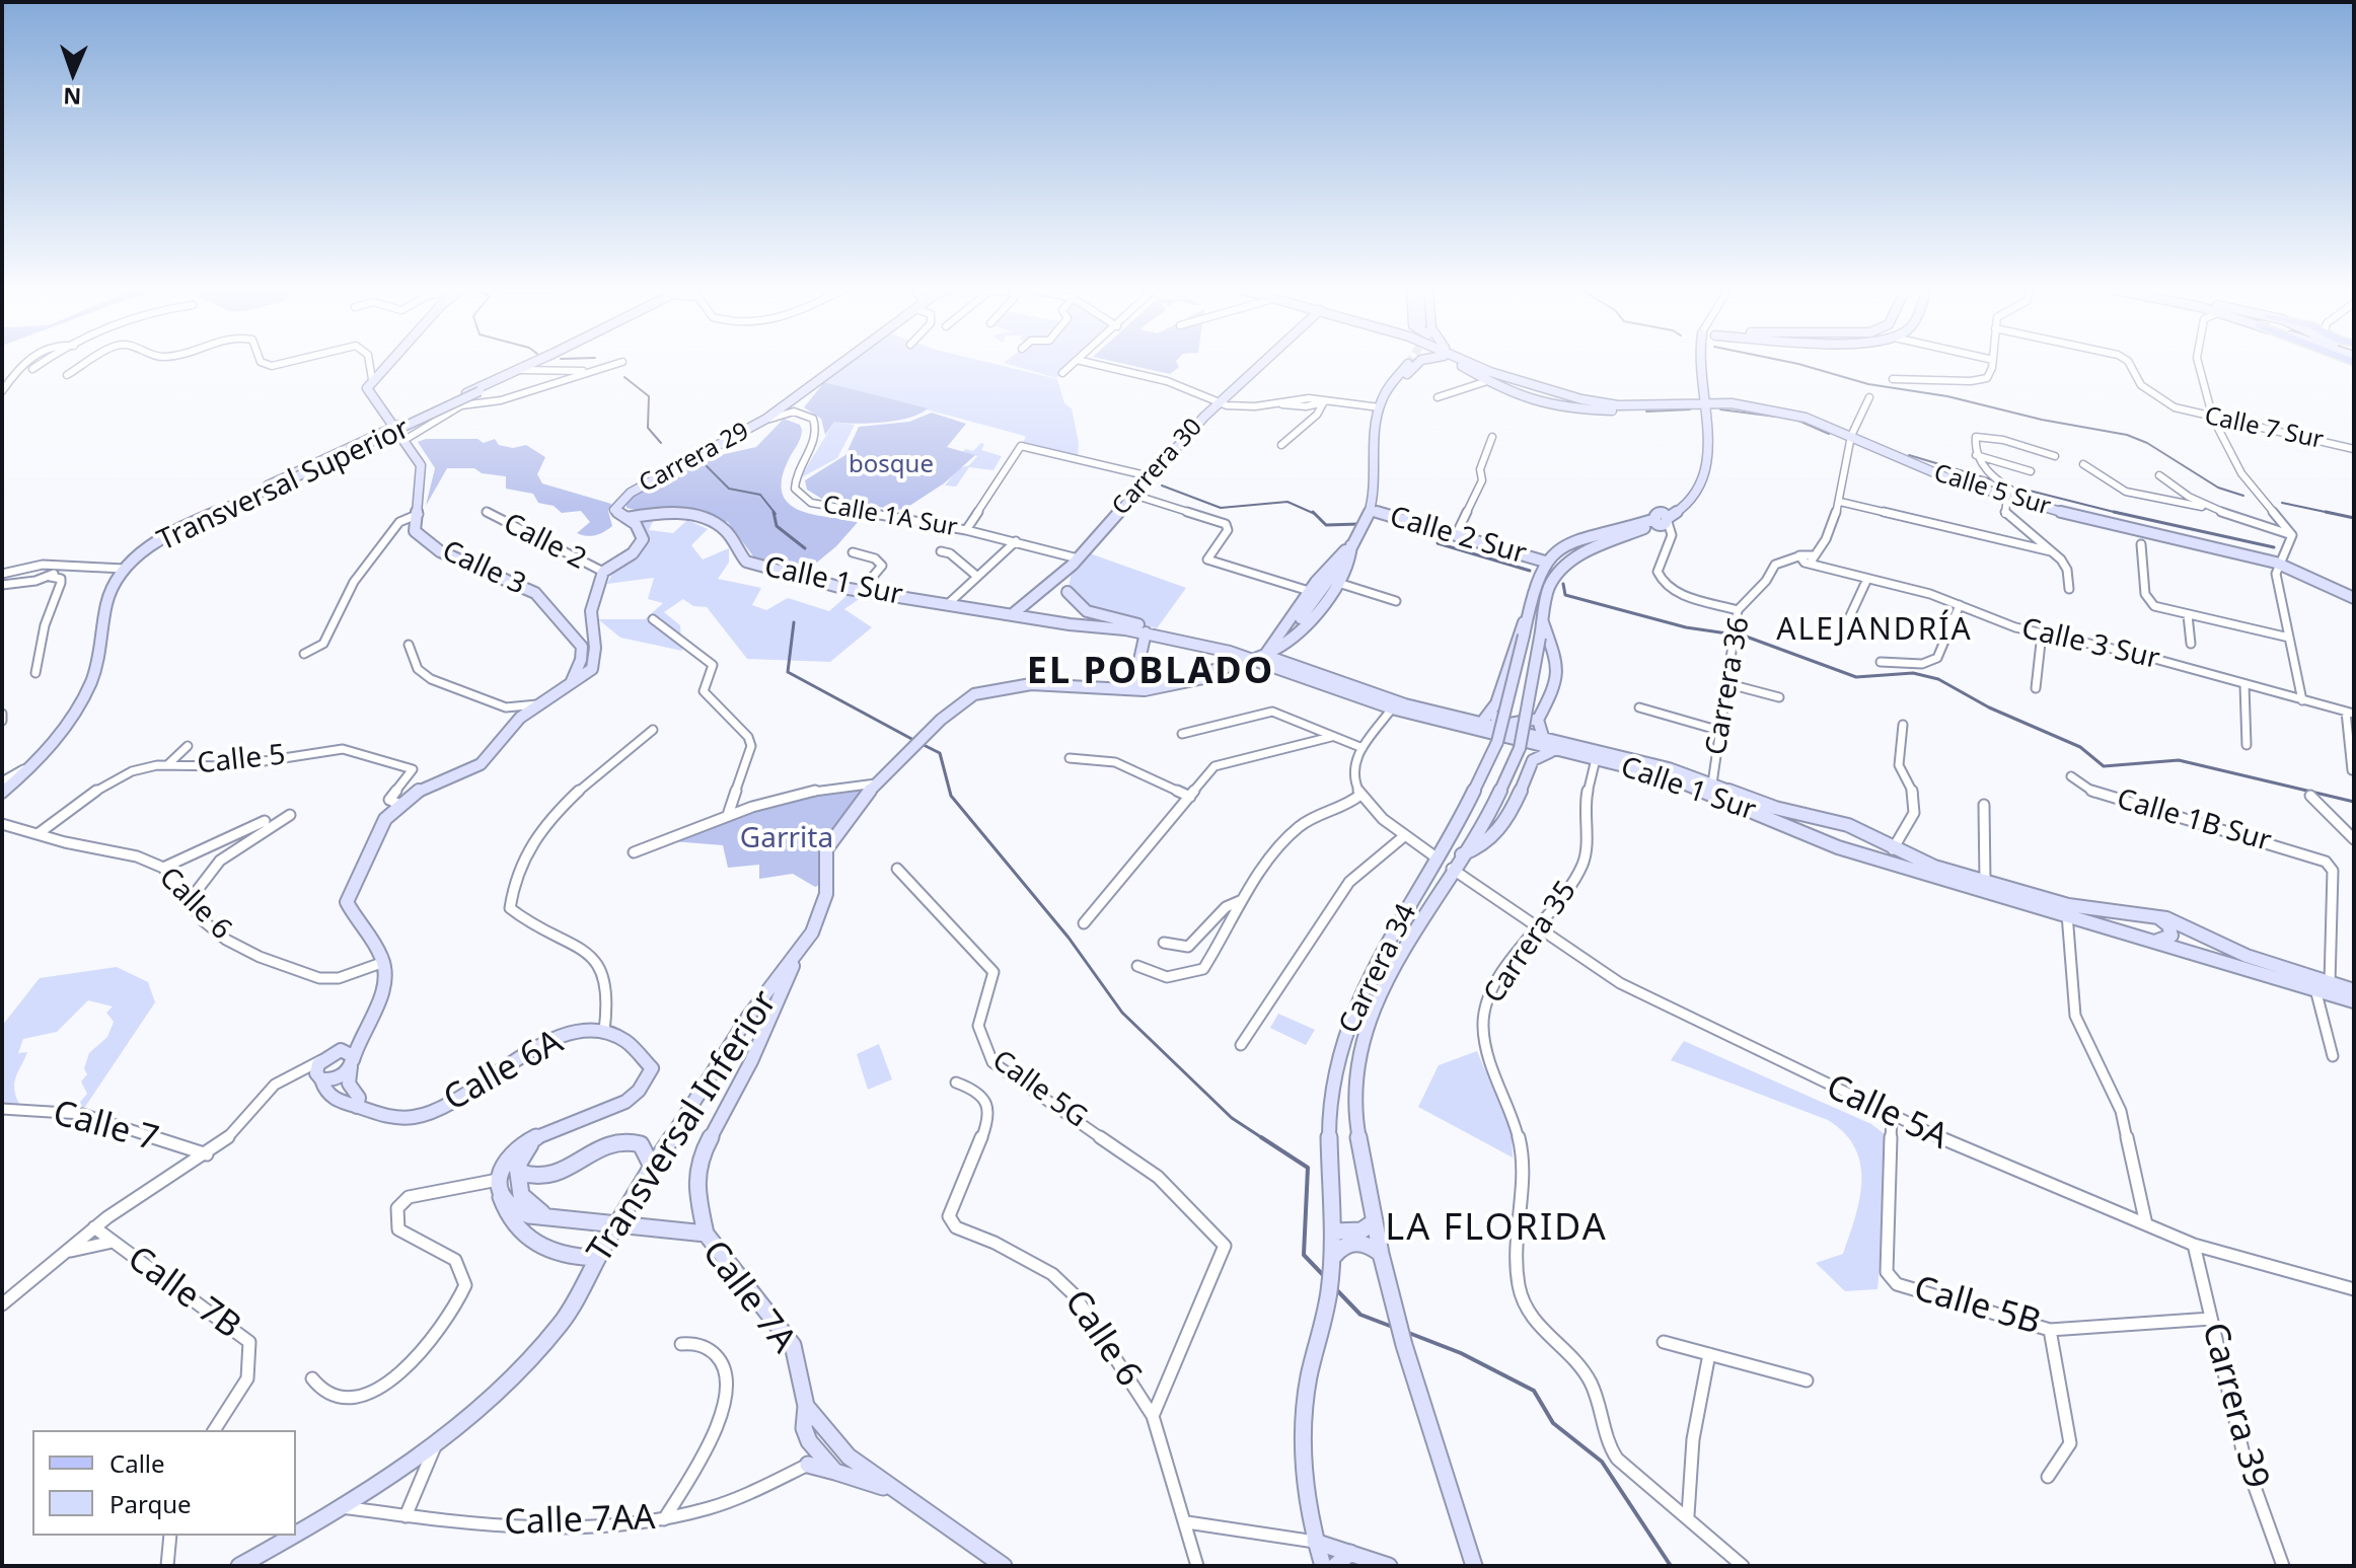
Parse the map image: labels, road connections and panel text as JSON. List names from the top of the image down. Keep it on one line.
{"streets":{"street":["Calle 7 Sur","Carrera 29","Carrera 30","Transversal Superior","Calle 5 Sur","Calle 1A Sur","Calle 2 Sur","Calle 2","Calle 3","Calle 1 Sur","Calle 3 Sur","Carrera 36","Calle 5","Calle 1B Sur","Calle 6","Carrera 35","Carrera 34","Calle 6A","Calle 5G","Calle 5A","Calle 7","Transversal Inferior","Calle 7B","Calle 7A","Calle 5B","Carrera 39","Calle 7AA"]},"crossings":[["Carrera 29","Calle 1A Sur"],["Carrera 29","Calle 2"],["Carrera 29","Calle 1 Sur"],["Carrera 30","Calle 1A Sur"],["Calle 2 Sur","Carrera 34"],["Calle 1 Sur","Carrera 36"],["Calle 1 Sur","Calle 1B Sur"],["Calle 1 Sur","Carrera 35"],["Calle 1 Sur","Transversal Inferior"],["Calle 3 Sur","Carrera 36"],["Calle 5","Calle 6"],["Calle 6","Calle 5G"],["Carrera 35","Calle 5A"],["Carrera 34","Calle 5A"],["Calle 5A","Calle 5B"],["Calle 5A","Carrera 39"],["Transversal Inferior","Calle 7AA"],["Calle 7A","Calle 7AA"],["Calle 5B","Carrera 39"]],"districts":["ALEJANDRÍA","EL POBLADO","LA FLORIDA"],"parks":["bosque","Garrita"],"legend":["Calle","Parque"],"north":"bottom"}
